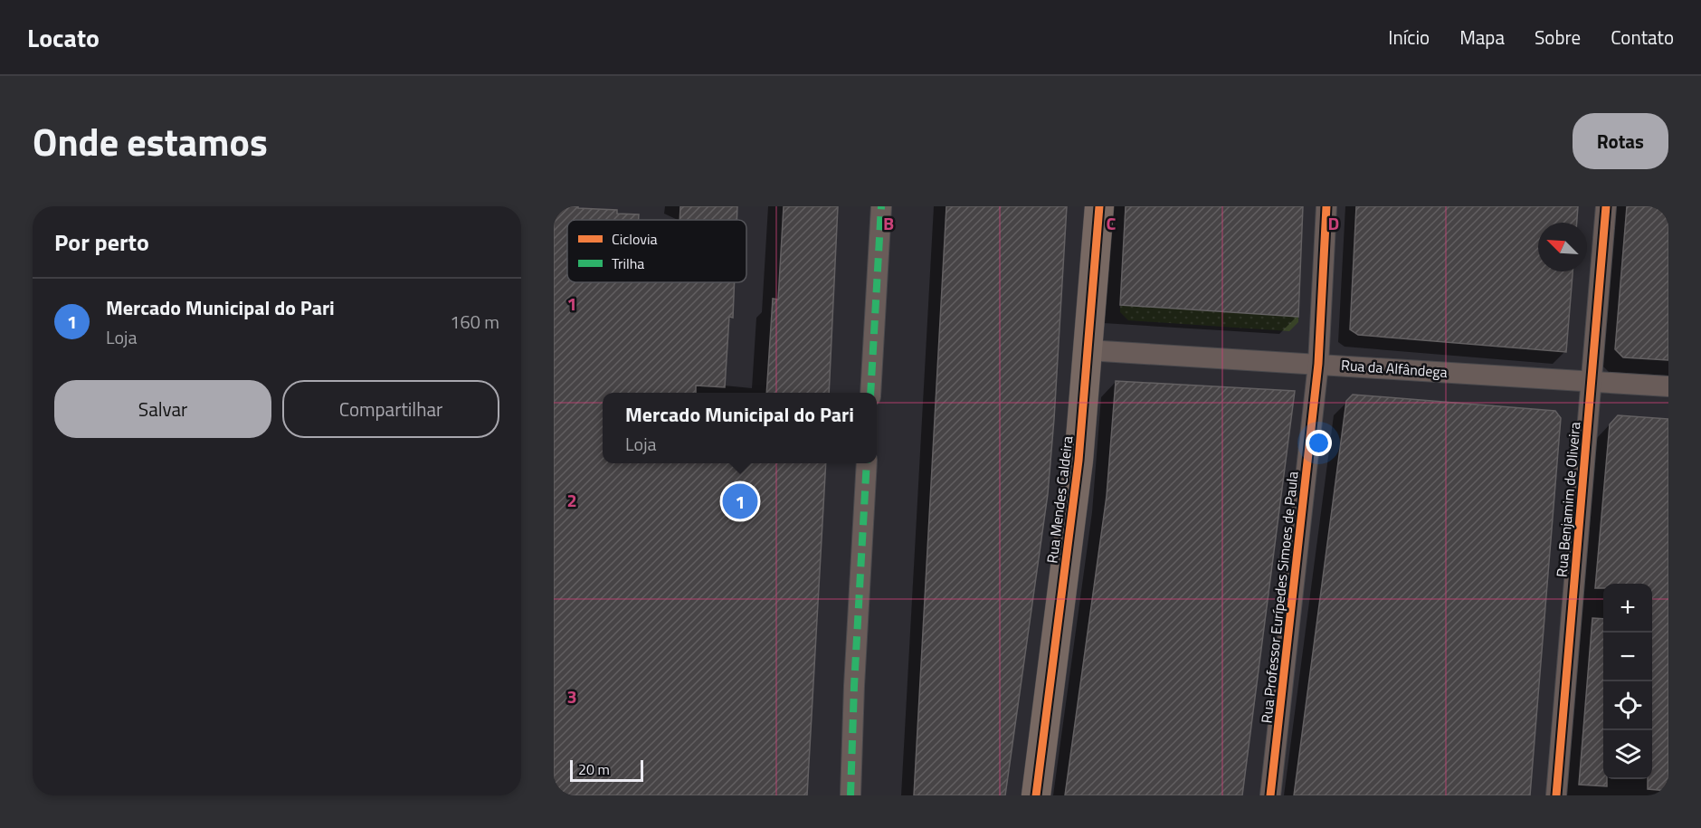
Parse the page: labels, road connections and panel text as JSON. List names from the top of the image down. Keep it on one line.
{"streets":{"street":["Rua da Alfândega","Rua Mendes Caldeira","Rua Benjamim de Oliveira","Rua Professor Eurípedes Simoes de Paula"]},"crossings":[["Rua da Alfândega","Rua Mendes Caldeira"],["Rua da Alfândega","Rua Benjamim de Oliveira"],["Rua da Alfândega","Rua Professor Eurípedes Simoes de Paula"]],"legend":["Ciclovia","Trilha"],"scale_bar":"20 m","north":"top left","page":{"header":"Locato","nav":["Início","Mapa","Sobre","Contato"],"title":"Onde estamos","buttons":["Rotas",["Salvar","Compartilhar"]],"heading":"Por perto","list":[{"mark":"1","name":"Mercado Municipal do Pari","note":"Loja","value":"160 m"}],"popup":["Mercado Municipal do Pari","Loja"],"pins":"1","map_buttons":["+","−"],"scale":"20 m"},"grid":{"columns":["B","C","D"],"rows":["1","2","3"]}}
